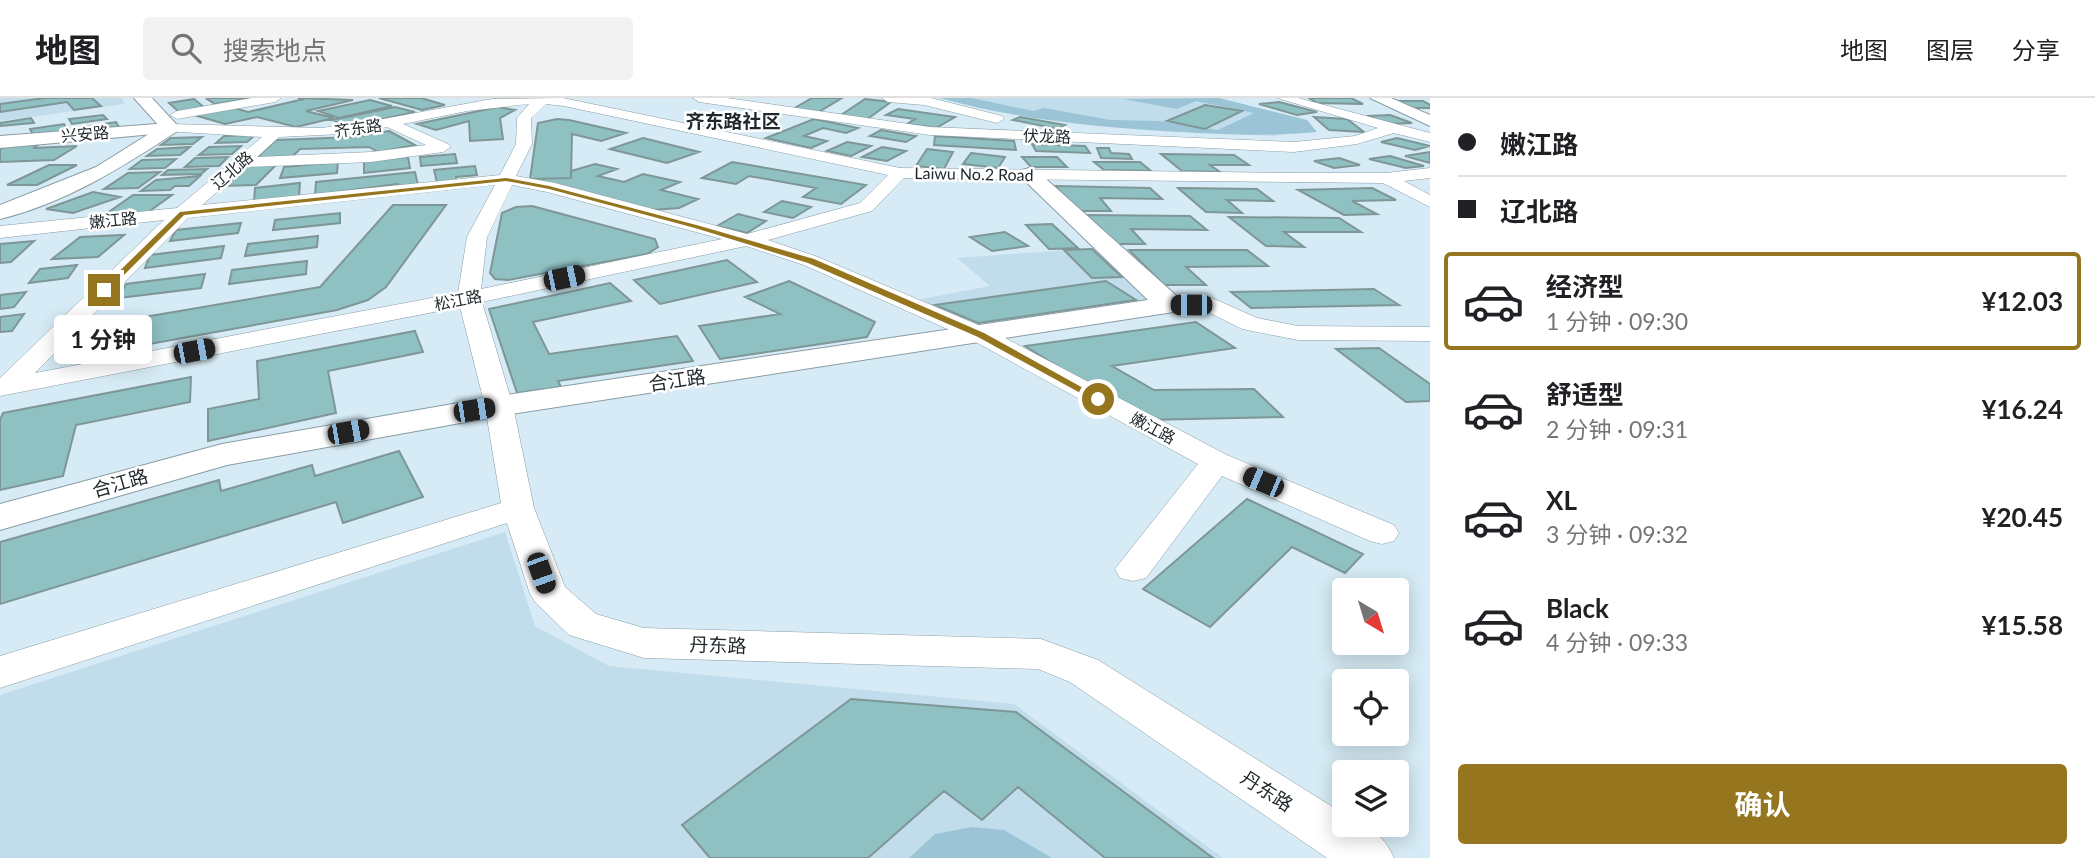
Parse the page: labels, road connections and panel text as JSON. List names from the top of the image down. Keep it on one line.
{"streets":{"street":["齐东路","兴安路","伏龙路","辽北路","Laiwu No.2 Road","嫩江路","松江路","合江路","丹东路"]},"crossings":[["齐东路","兴安路"],["齐东路","辽北路"],["齐东路","Laiwu No.2 Road"],["齐东路","丹东路"],["辽北路","嫩江路"],["辽北路","松江路"],["Laiwu No.2 Road","松江路"],["Laiwu No.2 Road","丹东路"],["嫩江路","松江路"],["嫩江路","合江路"],["嫩江路","丹东路"],["松江路","丹东路"],["合江路","丹东路"]],"districts":["齐东路社区"],"north":"bottom right","page":{"header":"地图","search":"搜索地点","nav":["地图","图层","分享"],"banner":["嫩江路","辽北路"],"list":[{"name":"经济型","note":"1 分钟 · 09:30","value":"¥12.03"},{"name":"舒适型","note":"2 分钟 · 09:31","value":"¥16.24"},{"name":"XL","note":"3 分钟 · 09:32","value":"¥20.45"},{"name":"Black","note":"4 分钟 · 09:33","value":"¥15.58"}],"bubble":"1 分钟","buttons":"确认"}}
